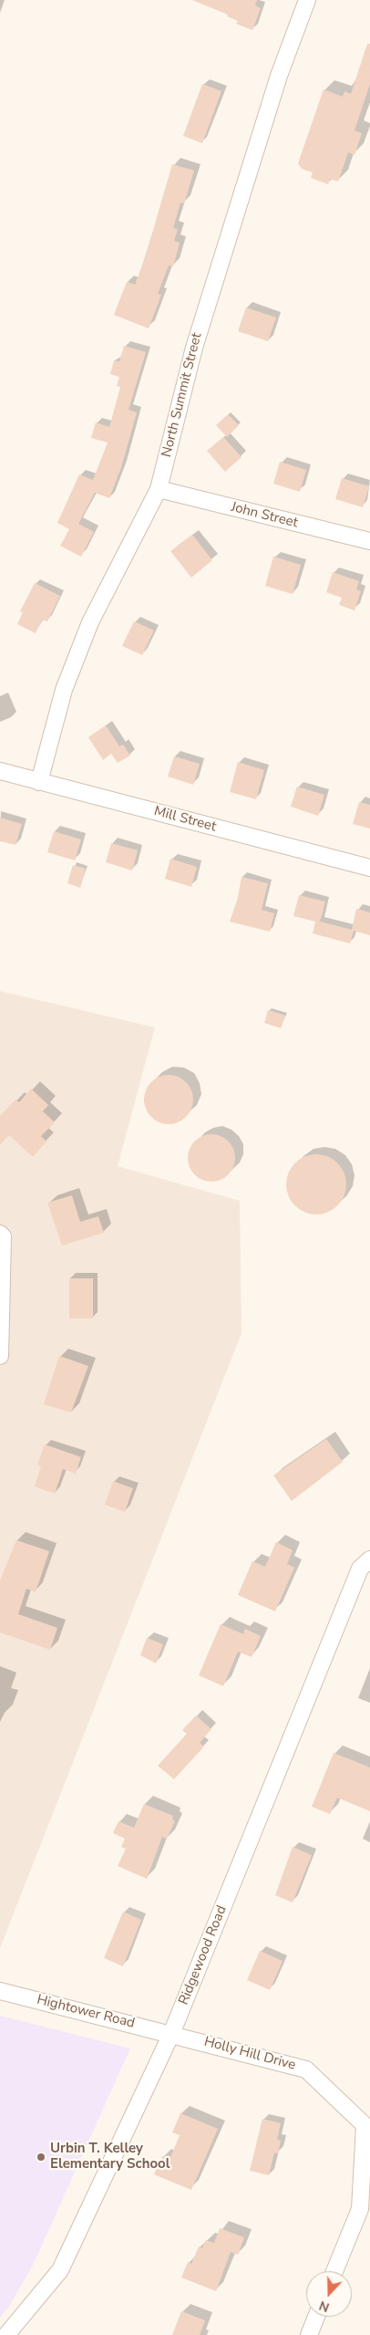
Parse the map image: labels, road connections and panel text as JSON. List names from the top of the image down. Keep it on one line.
{"streets":{"street":["North Summit Street","John Street","Mill Street","Ridgewood Road","Hightower Road","Holly Hill Drive"]},"crossings":[["North Summit Street","John Street"],["North Summit Street","Mill Street"],["Ridgewood Road","Hightower Road"],["Ridgewood Road","Holly Hill Drive"],["Hightower Road","Holly Hill Drive"]],"places":["Urbin T. Kelley Elementary School"],"north":"bottom"}
